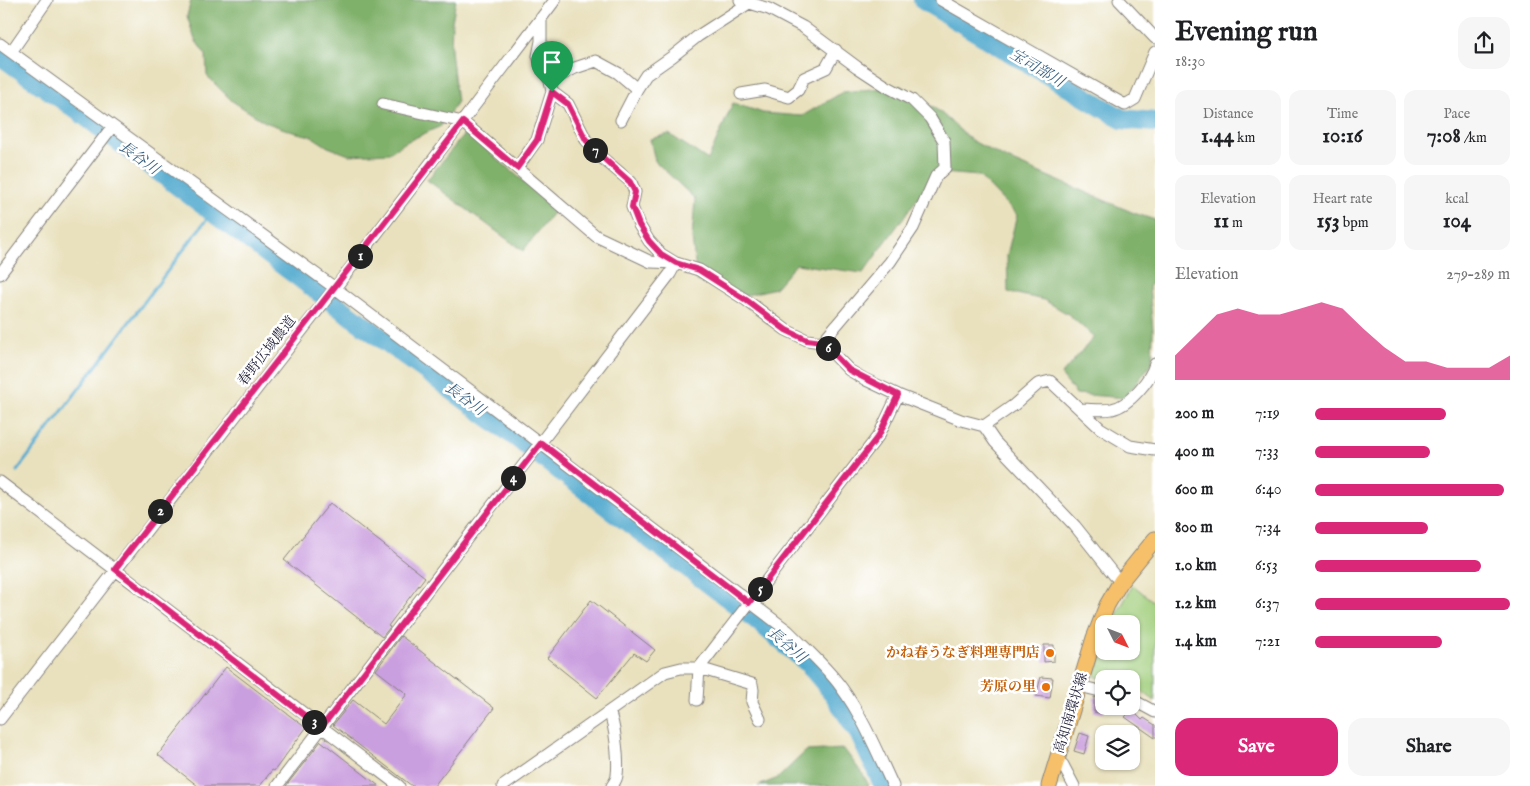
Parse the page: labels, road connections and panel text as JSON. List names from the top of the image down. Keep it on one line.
{"streets":{"main road":["高知南環状線"],"street":["春野広域農道"]},"water":["宝司部川","長谷川"],"places":["かね春うなぎ料理専門店","芳原の里"],"north":"bottom right","page":{"heading":["Evening run","18:30"],"stats":[["Distance","1.44 km"],["Time","10:16"],["Pace","7:08 /km"],["Elevation","11 m"],["Heart rate","153 bpm"],["kcal","104"]],"pins":["7","1","6","4","2","5","3"],"chart":["Elevation","279–289 m"],"list":[{"name":"200 m","note":"7:19"},{"name":"400 m","note":"7:33"},{"name":"600 m","note":"6:40"},{"name":"800 m","note":"7:34"},{"name":"1.0 km","note":"6:53"},{"name":"1.2 km","note":"6:37"},{"name":"1.4 km","note":"7:21"}],"buttons":["Save","Share"]}}
